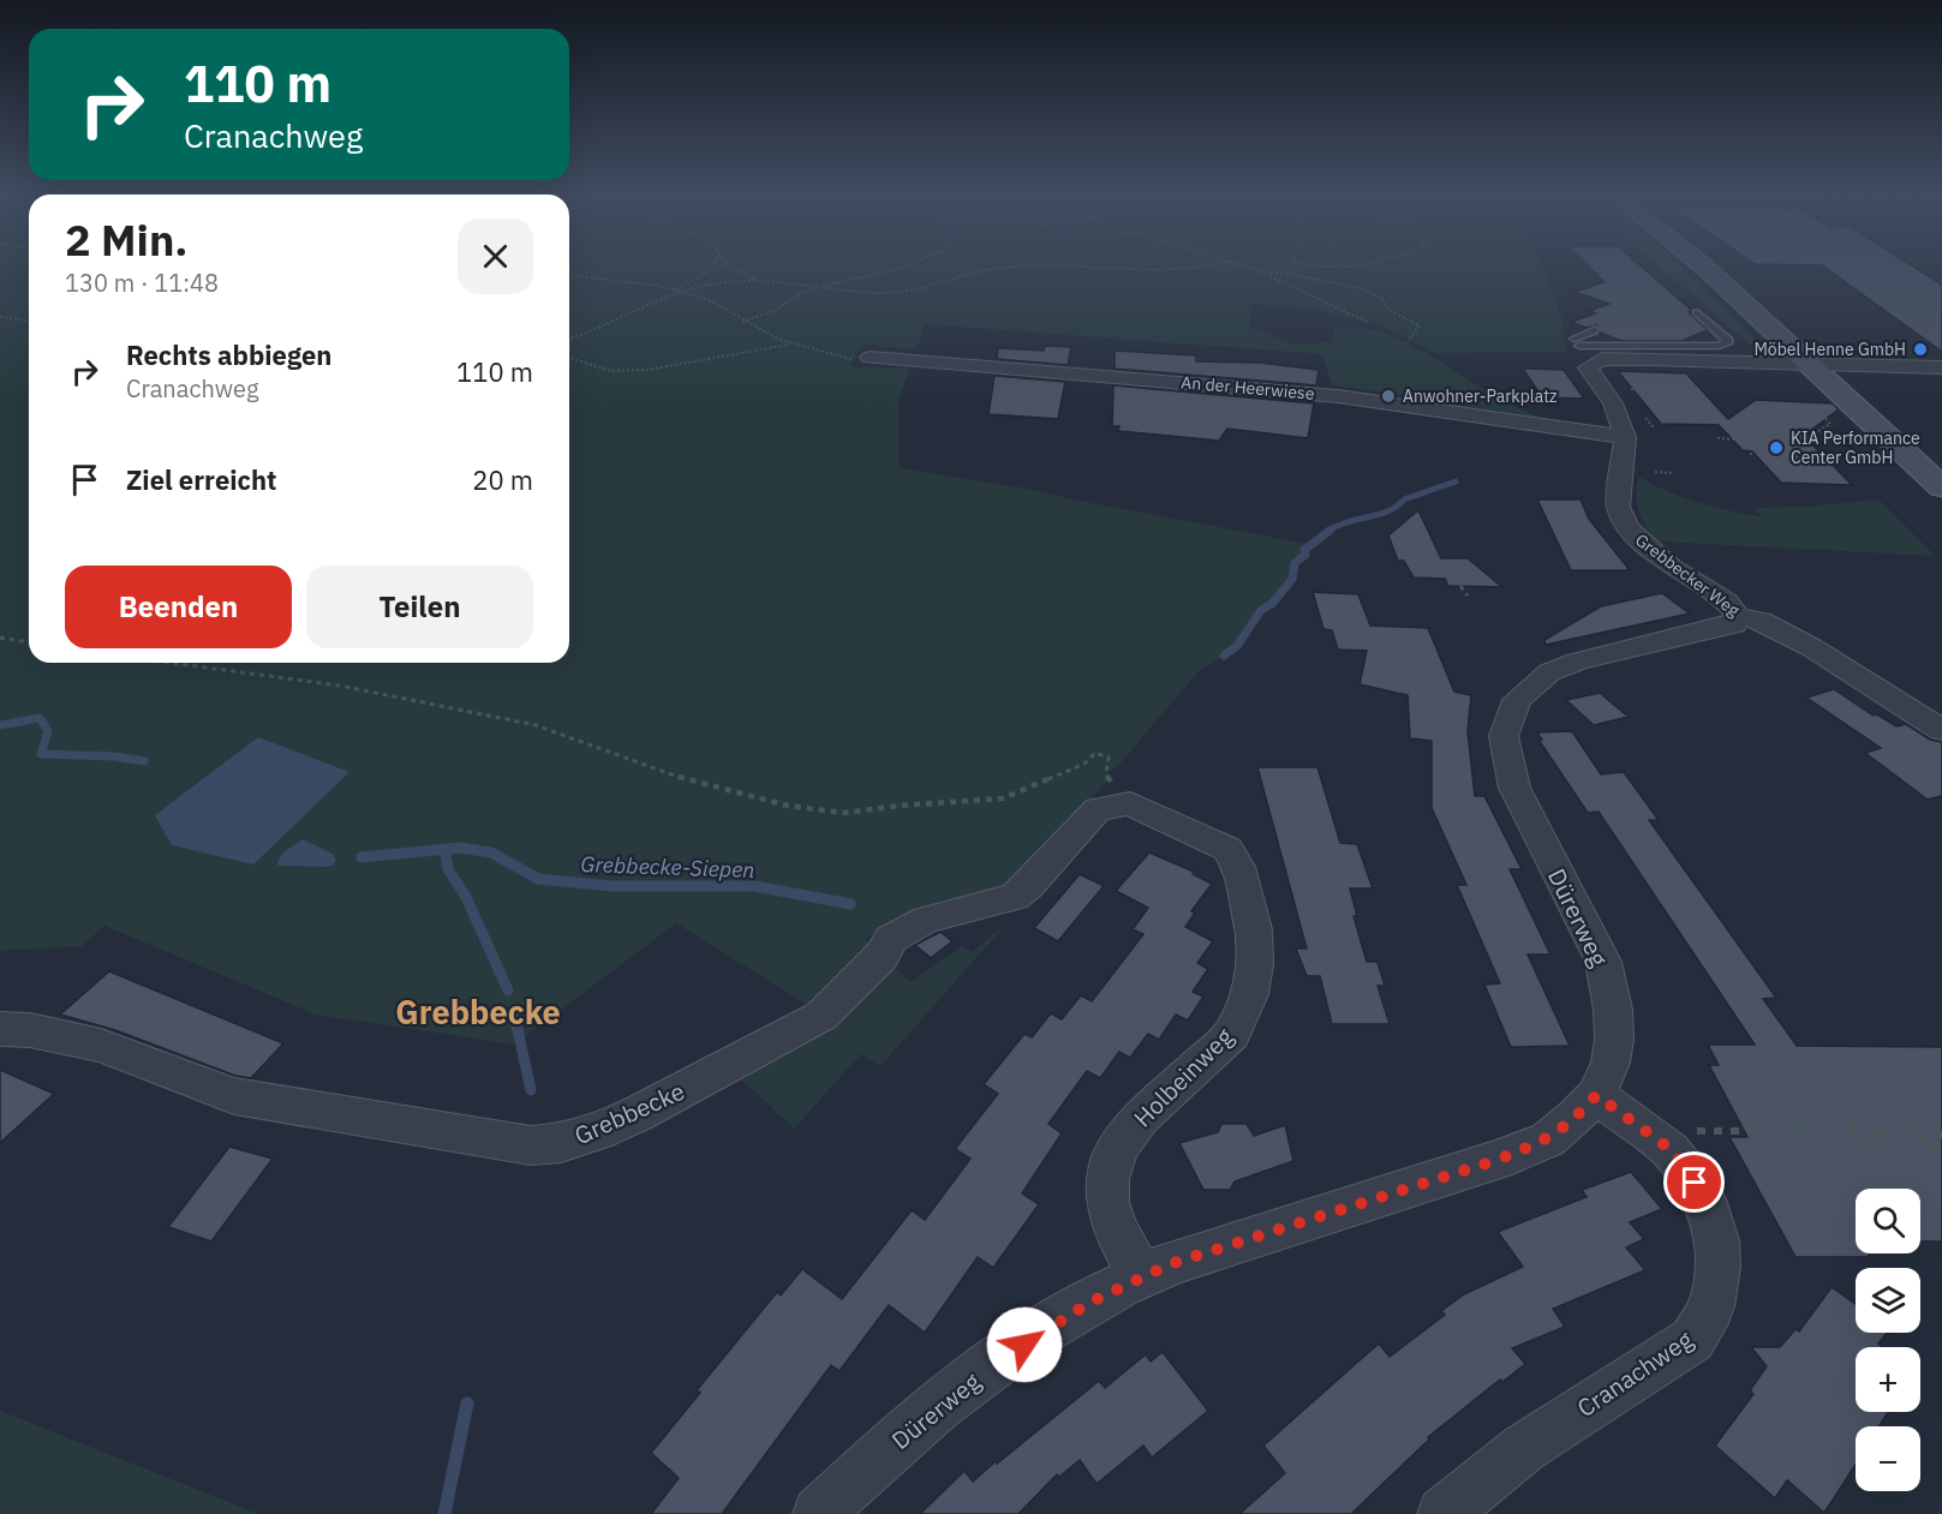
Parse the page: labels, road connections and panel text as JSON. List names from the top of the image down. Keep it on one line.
{"streets":{"street":["An der Heerwiese","Grebbecker Weg","Dürerweg","Holbeinweg","Grebbecke","Cranachweg"]},"crossings":[["An der Heerwiese","Grebbecker Weg"],["Grebbecker Weg","Dürerweg"],["Dürerweg","Holbeinweg"],["Dürerweg","Cranachweg"],["Holbeinweg","Grebbecke"]],"districts":["Grebbecke"],"water":["Grebbecke-Siepen"],"places":["Möbel Henne GmbH","Anwohner-Parkplatz","KIA Performance Center GmbH"],"page":{"turn":["110 m","Cranachweg"],"heading":["2 Min.","130 m · 11:48"],"list":[{"name":"Rechts abbiegen","note":"Cranachweg","value":"110 m"},{"name":"Ziel erreicht","value":"20 m"}],"buttons":["Beenden","Teilen"],"map_buttons":["+","−"]}}
